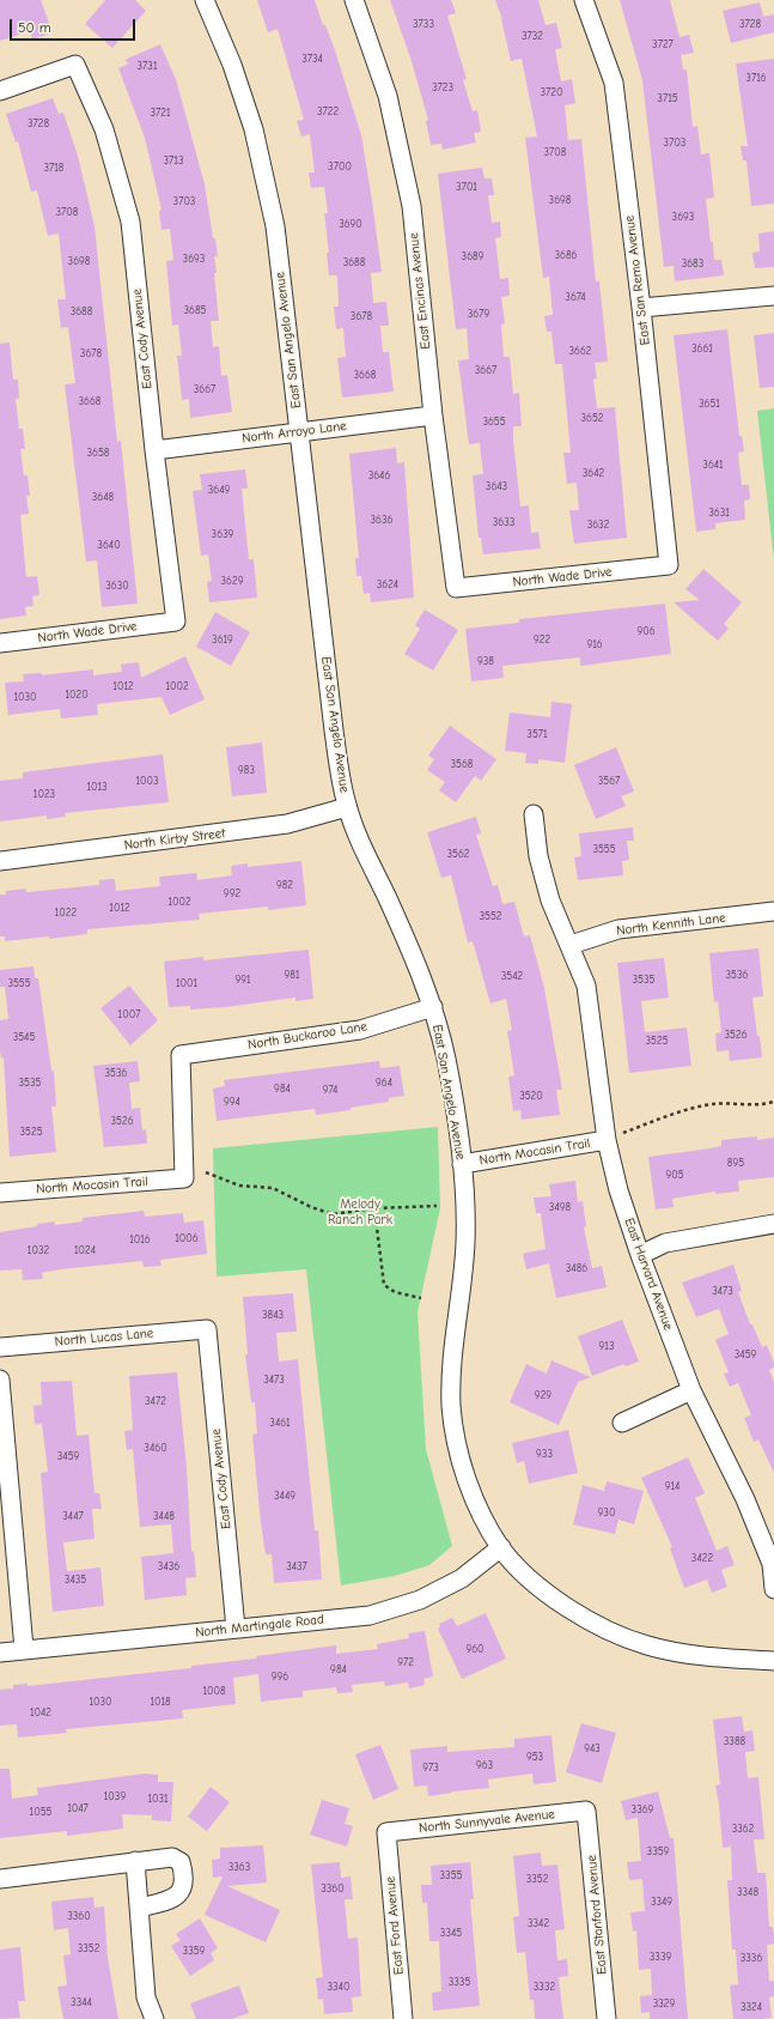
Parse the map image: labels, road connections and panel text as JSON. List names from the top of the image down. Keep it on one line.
{"streets":{"street":["East San Remo Avenue","East Encinas Avenue","East Cody Avenue","East San Angelo Avenue","North Arroyo Lane","North Wade Drive","North Kirby Street","North Kennith Lane","North Buckaroo Lane","North Mocasin Trail","East Harvard Avenue","North Lucas Lane","North Martingale Road","North Sunnyvale Avenue","East Stanford Avenue","East Ford Avenue"]},"crossings":[["East San Remo Avenue","North Wade Drive"],["East Encinas Avenue","North Arroyo Lane"],["East Encinas Avenue","North Wade Drive"],["East Cody Avenue","North Arroyo Lane"],["East Cody Avenue","North Wade Drive"],["East Cody Avenue","North Lucas Lane"],["East Cody Avenue","North Martingale Road"],["East San Angelo Avenue","North Arroyo Lane"],["East San Angelo Avenue","North Kirby Street"],["East San Angelo Avenue","North Buckaroo Lane"],["East San Angelo Avenue","North Mocasin Trail"],["East San Angelo Avenue","North Martingale Road"],["North Kennith Lane","East Harvard Avenue"],["North Buckaroo Lane","North Mocasin Trail"],["North Mocasin Trail","East Harvard Avenue"],["North Sunnyvale Avenue","East Stanford Avenue"],["North Sunnyvale Avenue","East Ford Avenue"]],"parks":["Melody Ranch Park"],"house_numbers":["3733","3728","3732","3727","3734","3731","3716","3723","3720","3715","3722","3721","3728","3703","3708","3713","3700","3718","3701","3698","3703","3708","3693","3690","3686","3689","3693","3698","3688","3683","3674","3685","3688","3679","3678","3661","3662","3678","3667","3668","3667","3668","3651","3652","3655","3658","3641","3642","3646","3643","3649","3648","3631","3636","3633","3632","3639","3640","3629","3624","3630","906","3619","922","916","938","1012","1002","1020","1030","3571","3568","983","1003","3567","1013","1023","3555","3562","982","992","1002","1012","1022","3552","981","3536","3542","991","3535","3555","1001","1007","3526","3545","3525","3536","3535","964","984","974","3520","994","3526","3525","895","905","3498","1006","1016","1032","1024","3486","3473","3843","913","3459","3473","929","3472","3461","3460","933","3459","914","3449","930","3447","3448","3422","3436","3437","3435","960","972","984","996","1008","1030","1018","1042","3388","943","953","963","973","1039","1031","1047","3369","1055","3362","3359","3363","3355","3352","3360","3348","3349","3360","3342","3345","3352","3359","3339","3336","3335","3340","3332","3344","3329","3324"],"scale_bar":"50 m"}
